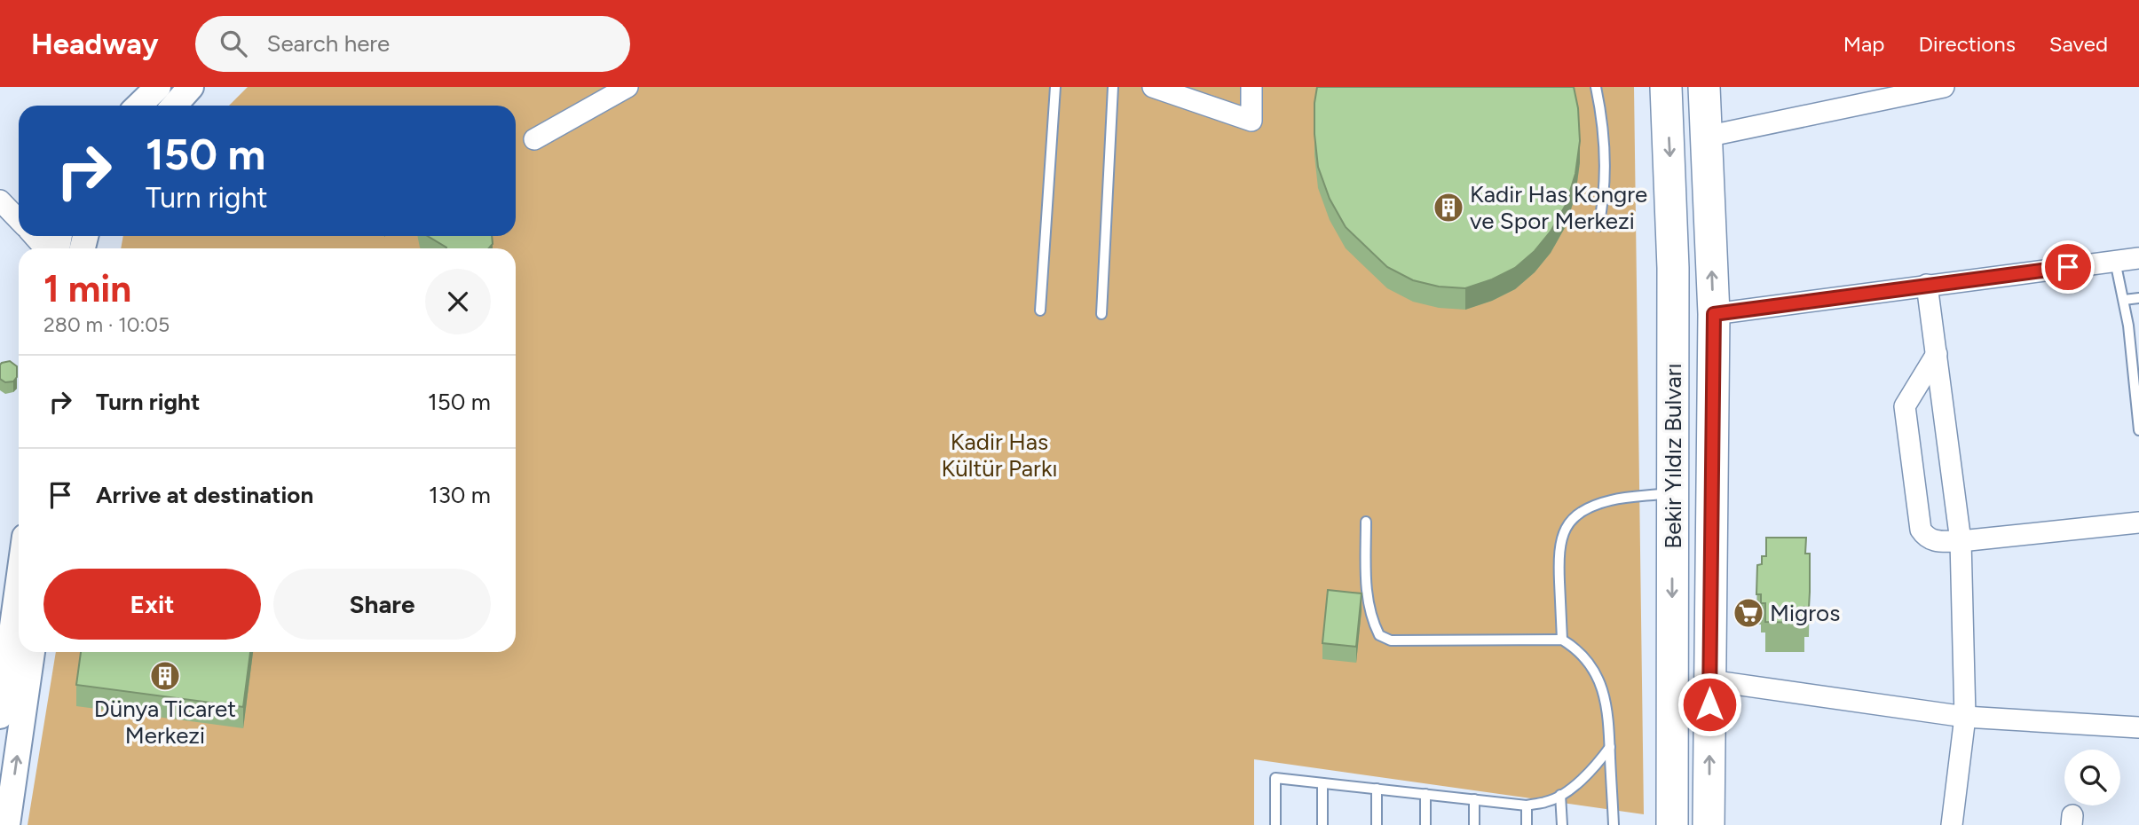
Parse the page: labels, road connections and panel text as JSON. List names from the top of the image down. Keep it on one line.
{"streets":{"main road":["Bekir Yıldız Bulvarı"]},"parks":["Kadir Has Kültür Parkı"],"places":{"building":["Kadir Has Kongre ve Spor Merkezi","Dünya Ticaret Merkezi"],"supermarket":["Migros"]},"page":{"header":"Headway","search":"Search here","nav":["Map","Directions","Saved"],"turn":["150 m","Turn right"],"heading":["1 min","280 m · 10:05"],"list":[{"name":"Turn right","value":"150 m"},{"name":"Arrive at destination","value":"130 m"}],"buttons":["Exit","Share"]}}
